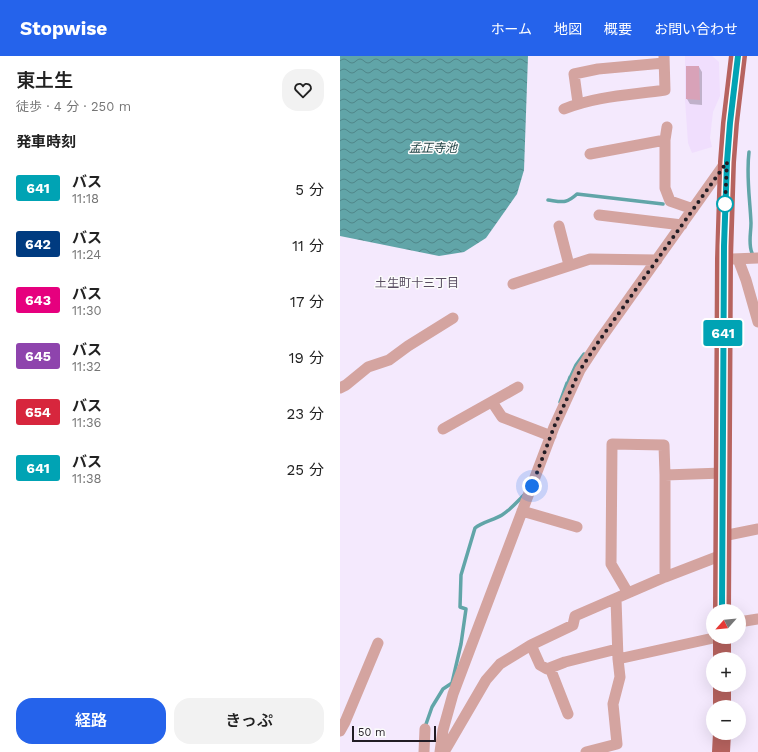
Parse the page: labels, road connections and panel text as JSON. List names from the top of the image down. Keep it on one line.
{"districts":["土生町十三丁目"],"water":["孟正寺池"],"lines":["bus line 641"],"scale_bar":"50 m","north":"bottom left","page":{"header":"Stopwise","nav":["ホーム","地図","概要","お問い合わせ"],"heading":[["東土生","徒歩 · 4 分 · 250 m"],"発車時刻"],"on_map":"641","list":[{"mark":"641","name":"バス","note":"11:18","value":"5 分"},{"mark":"642","name":"バス","note":"11:24","value":"11 分"},{"mark":"643","name":"バス","note":"11:30","value":"17 分"},{"mark":"645","name":"バス","note":"11:32","value":"19 分"},{"mark":"654","name":"バス","note":"11:36","value":"23 分"},{"mark":"641","name":"バス","note":"11:38","value":"25 分"}],"map_buttons":["+","−"],"buttons":["経路","きっぷ"],"scale":"50 m"}}
